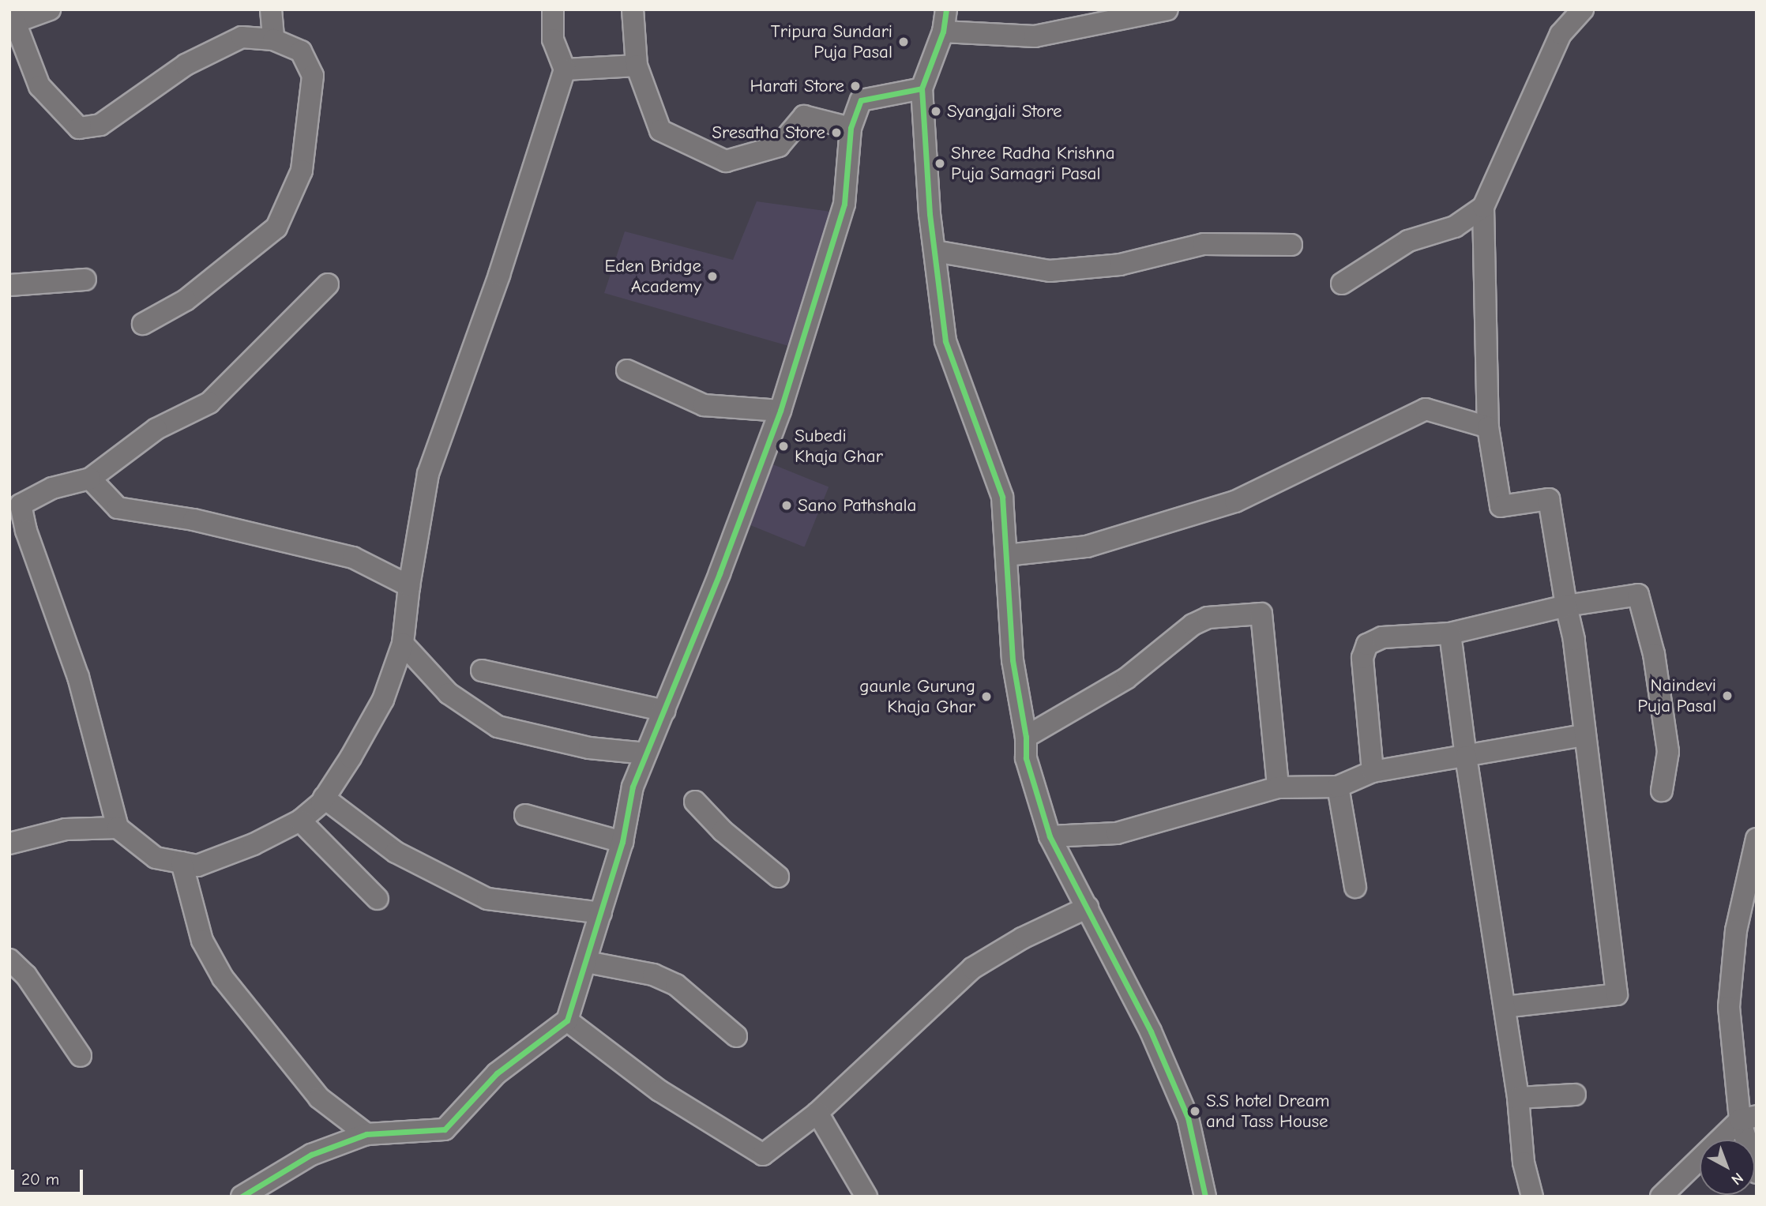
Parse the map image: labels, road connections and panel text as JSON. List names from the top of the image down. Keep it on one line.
{"places":["Tripura Sundari Puja Pasal","Harati Store","Syangjali Store","Sresatha Store","Shree Radha Krishna Puja Samagri Pasal","Eden Bridge Academy","Subedi Khaja Ghar","Sano Pathshala","Naindevi Puja Pasal","gaunle Gurung Khaja Ghar","S.S hotel Dream and Tass House"],"scale_bar":"20 m","north":"bottom right"}
